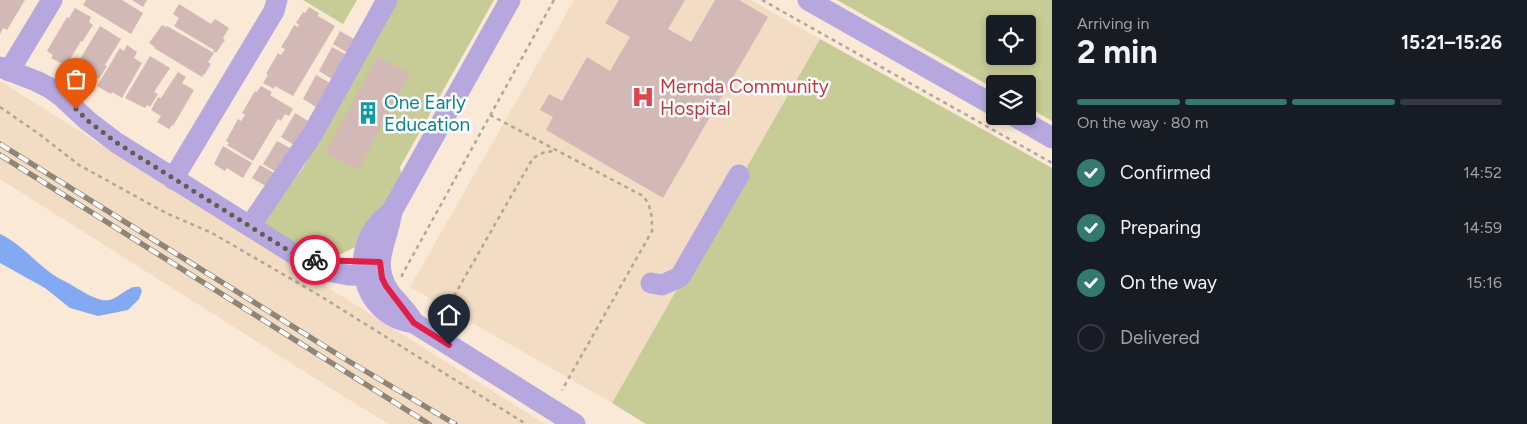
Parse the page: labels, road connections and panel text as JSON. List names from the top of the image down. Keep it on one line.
{"places":{"hospital":["Mernda Community Hospital"],"building":["One Early Education"]},"page":{"heading":["2 min","Arriving in","15:21–15:26"],"bar":"On the way · 80 m","list":[["Confirmed","14:52"],["Preparing","14:59"],["On the way","15:16"],"Delivered"]}}
